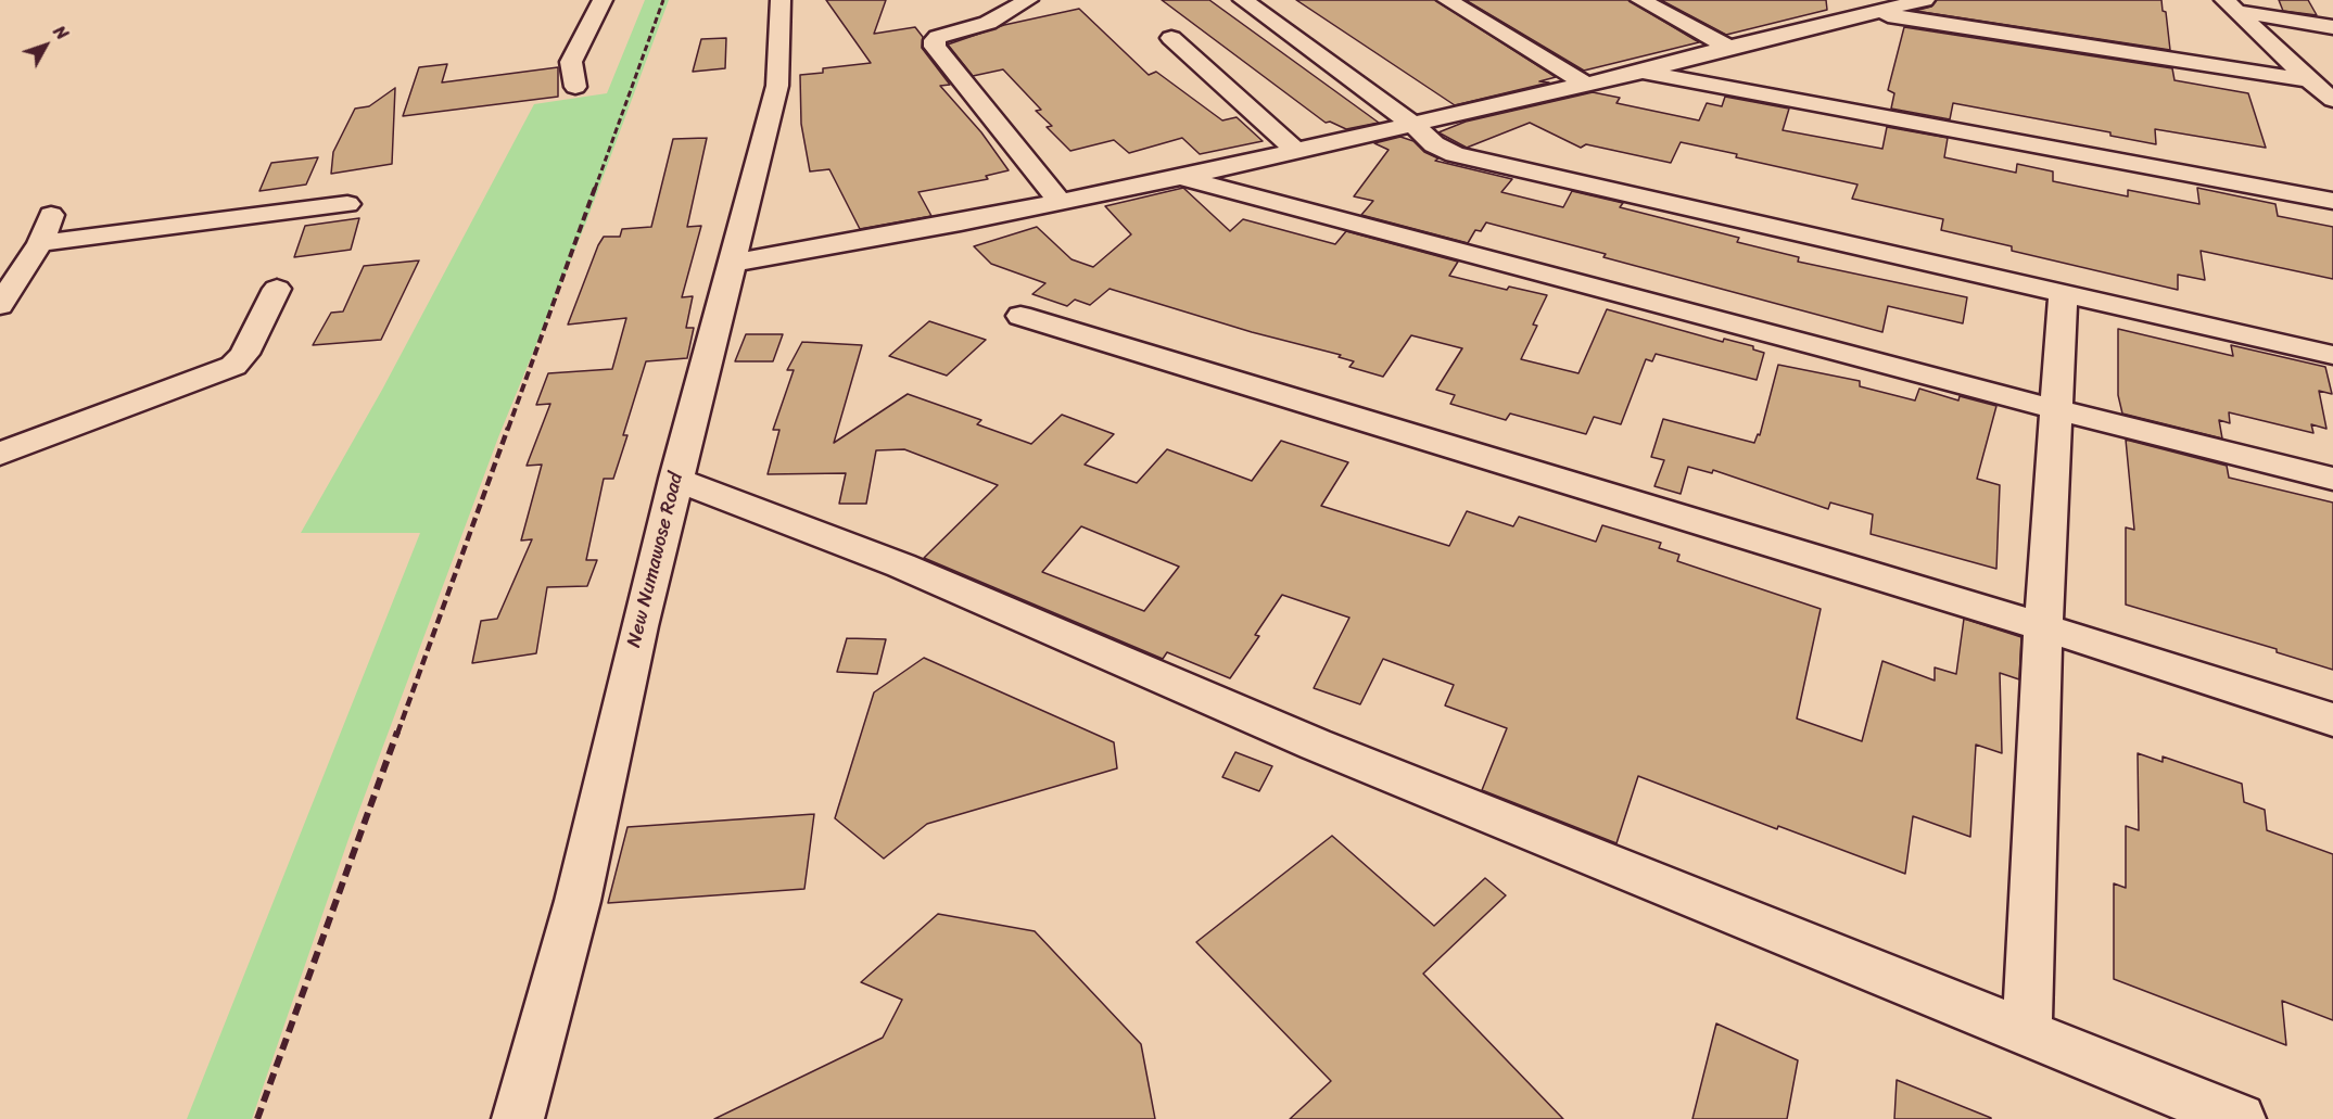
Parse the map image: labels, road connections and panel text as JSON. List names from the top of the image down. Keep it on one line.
{"streets":{"street":["New Numawose Road"]},"north":"top right"}
